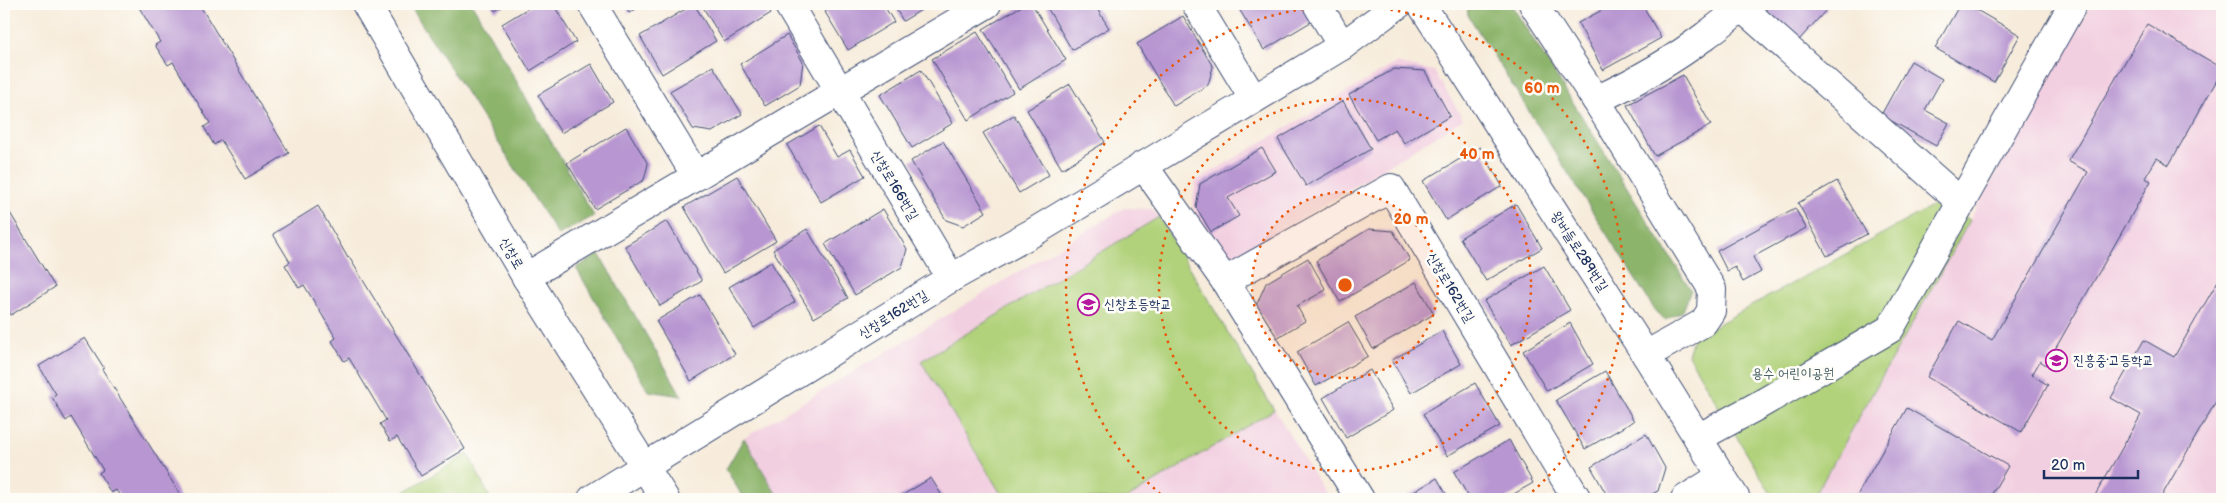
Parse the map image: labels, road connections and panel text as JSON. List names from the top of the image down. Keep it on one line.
{"streets":{"street":["신창로166번길","왕버들로289번길","신창로","신창로162번길"]},"crossings":[["신창로166번길","신창로162번길"],["신창로","신창로162번길"]],"parks":["용수 어린이공원"],"places":{"school or university":["신창초등학교","진흥중·고등학교"]},"scale_bar":"20 m","rings":["60 m","40 m","20 m"]}
